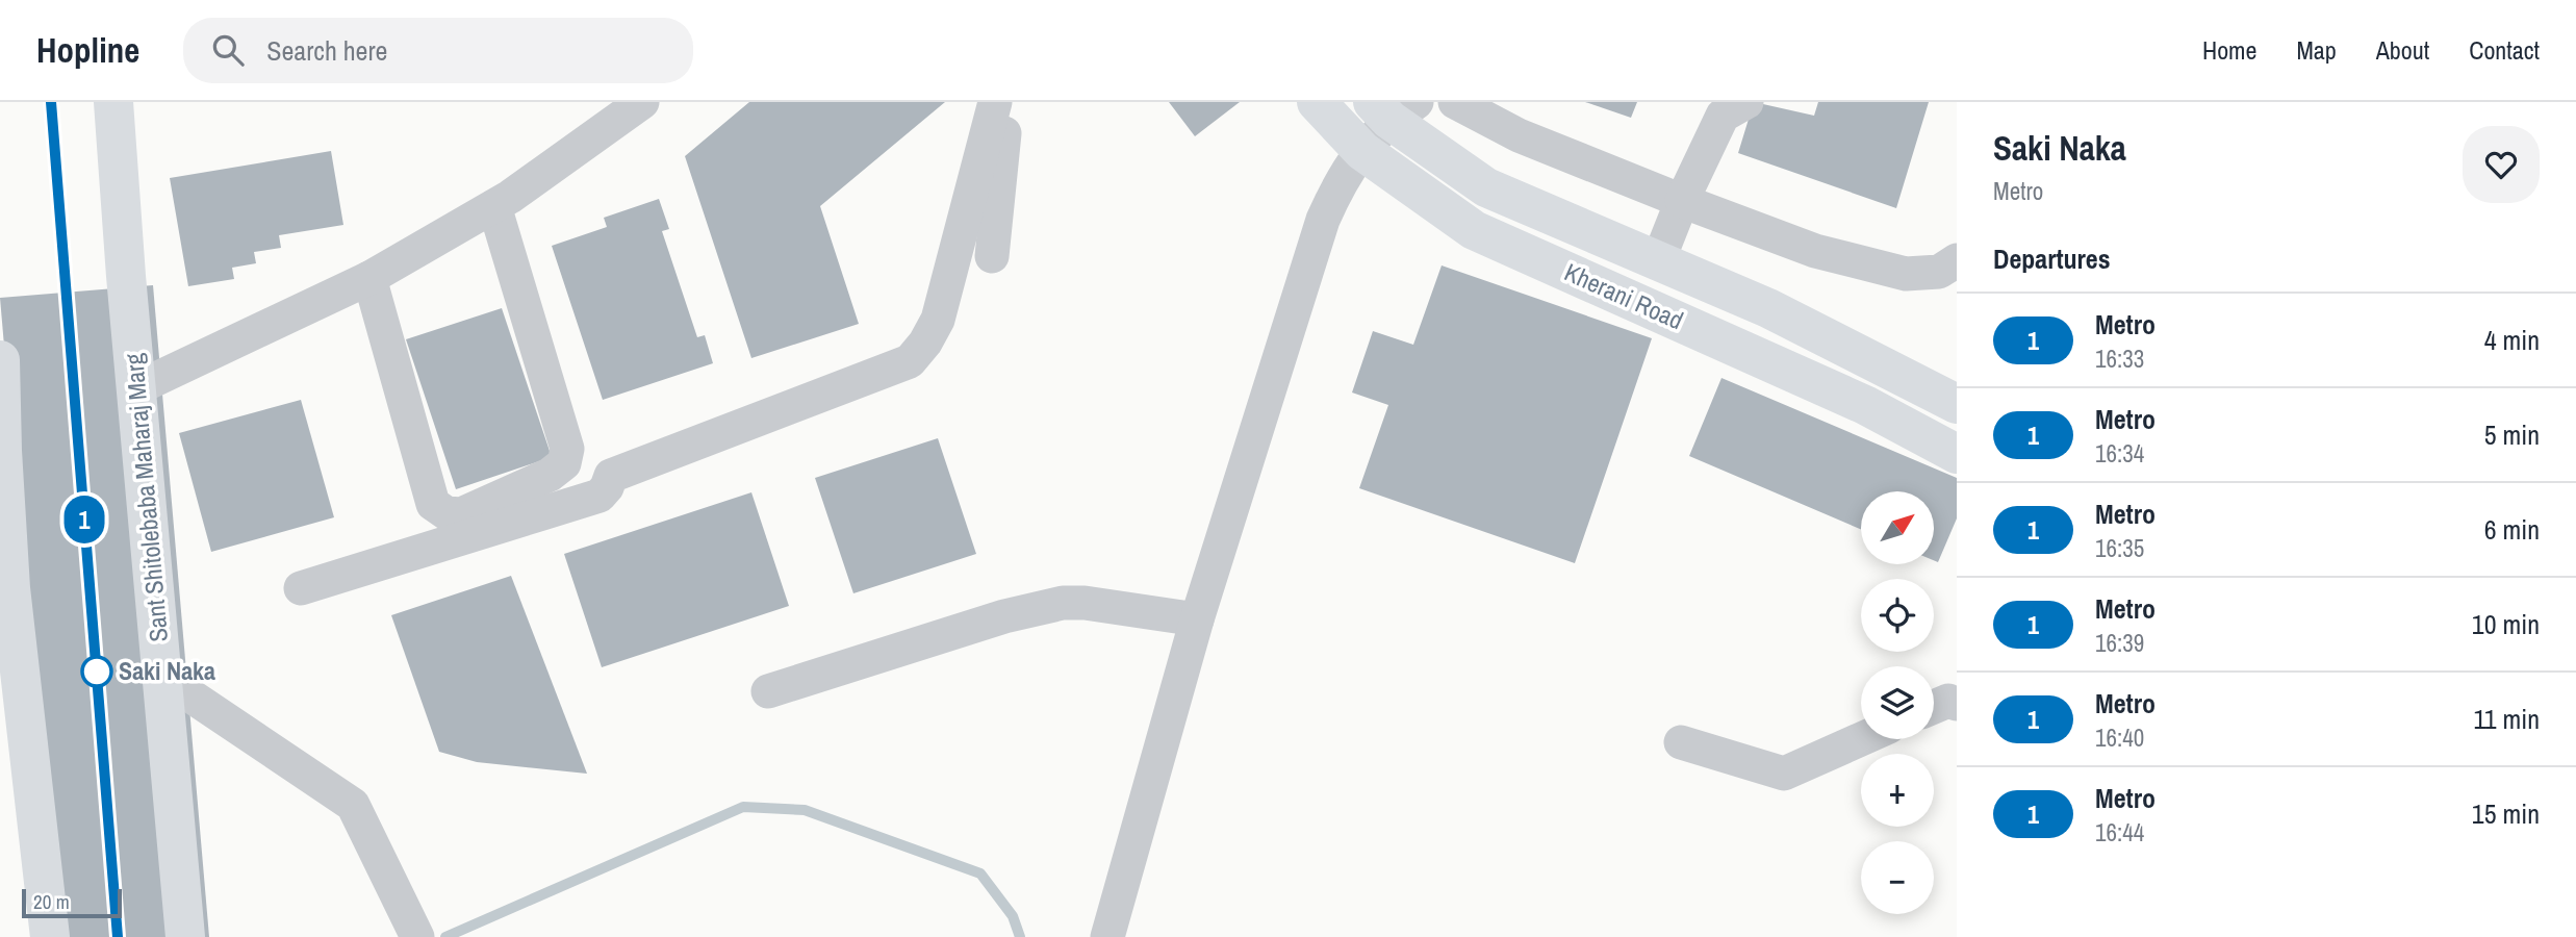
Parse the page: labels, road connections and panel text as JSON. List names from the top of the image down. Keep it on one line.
{"streets":{"main road":["Kherani Road","Sant Shitolebaba Maharaj Marg"]},"places":["Saki Naka"],"lines":["metro line 1"],"scale_bar":"20 m","north":"top right","page":{"header":"Hopline","search":"Search here","nav":["Home","Map","About","Contact"],"on_map":"1","heading":[["Saki Naka","Metro"],"Departures"],"list":[{"mark":"1","name":"Metro","note":"16:33","value":"4 min"},{"mark":"1","name":"Metro","note":"16:34","value":"5 min"},{"mark":"1","name":"Metro","note":"16:35","value":"6 min"},{"mark":"1","name":"Metro","note":"16:39","value":"10 min"},{"mark":"1","name":"Metro","note":"16:40","value":"11 min"},{"mark":"1","name":"Metro","note":"16:44","value":"15 min"}],"map_buttons":["+","−"],"scale":"20 m"}}
